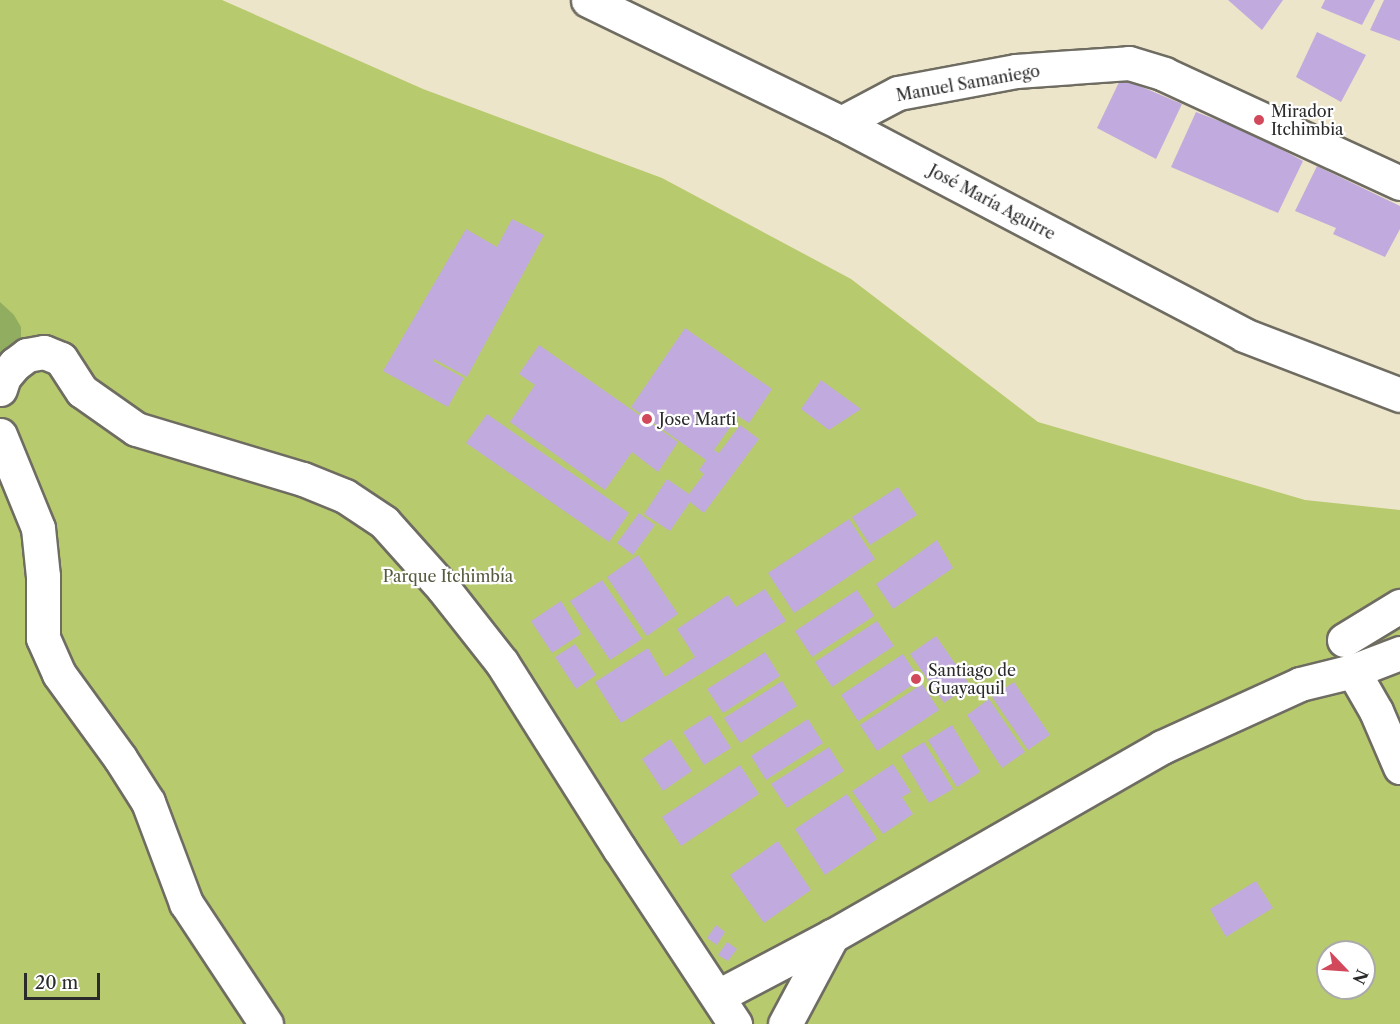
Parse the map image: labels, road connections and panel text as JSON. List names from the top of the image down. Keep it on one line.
{"streets":{"street":["Manuel Samaniego","José María Aguirre"]},"crossings":[["Manuel Samaniego","José María Aguirre"]],"parks":["Parque Itchimbía"],"places":["Mirador Itchimbia","Jose Marti","Santiago de Guayaquil"],"scale_bar":"20 m","north":"bottom right"}
